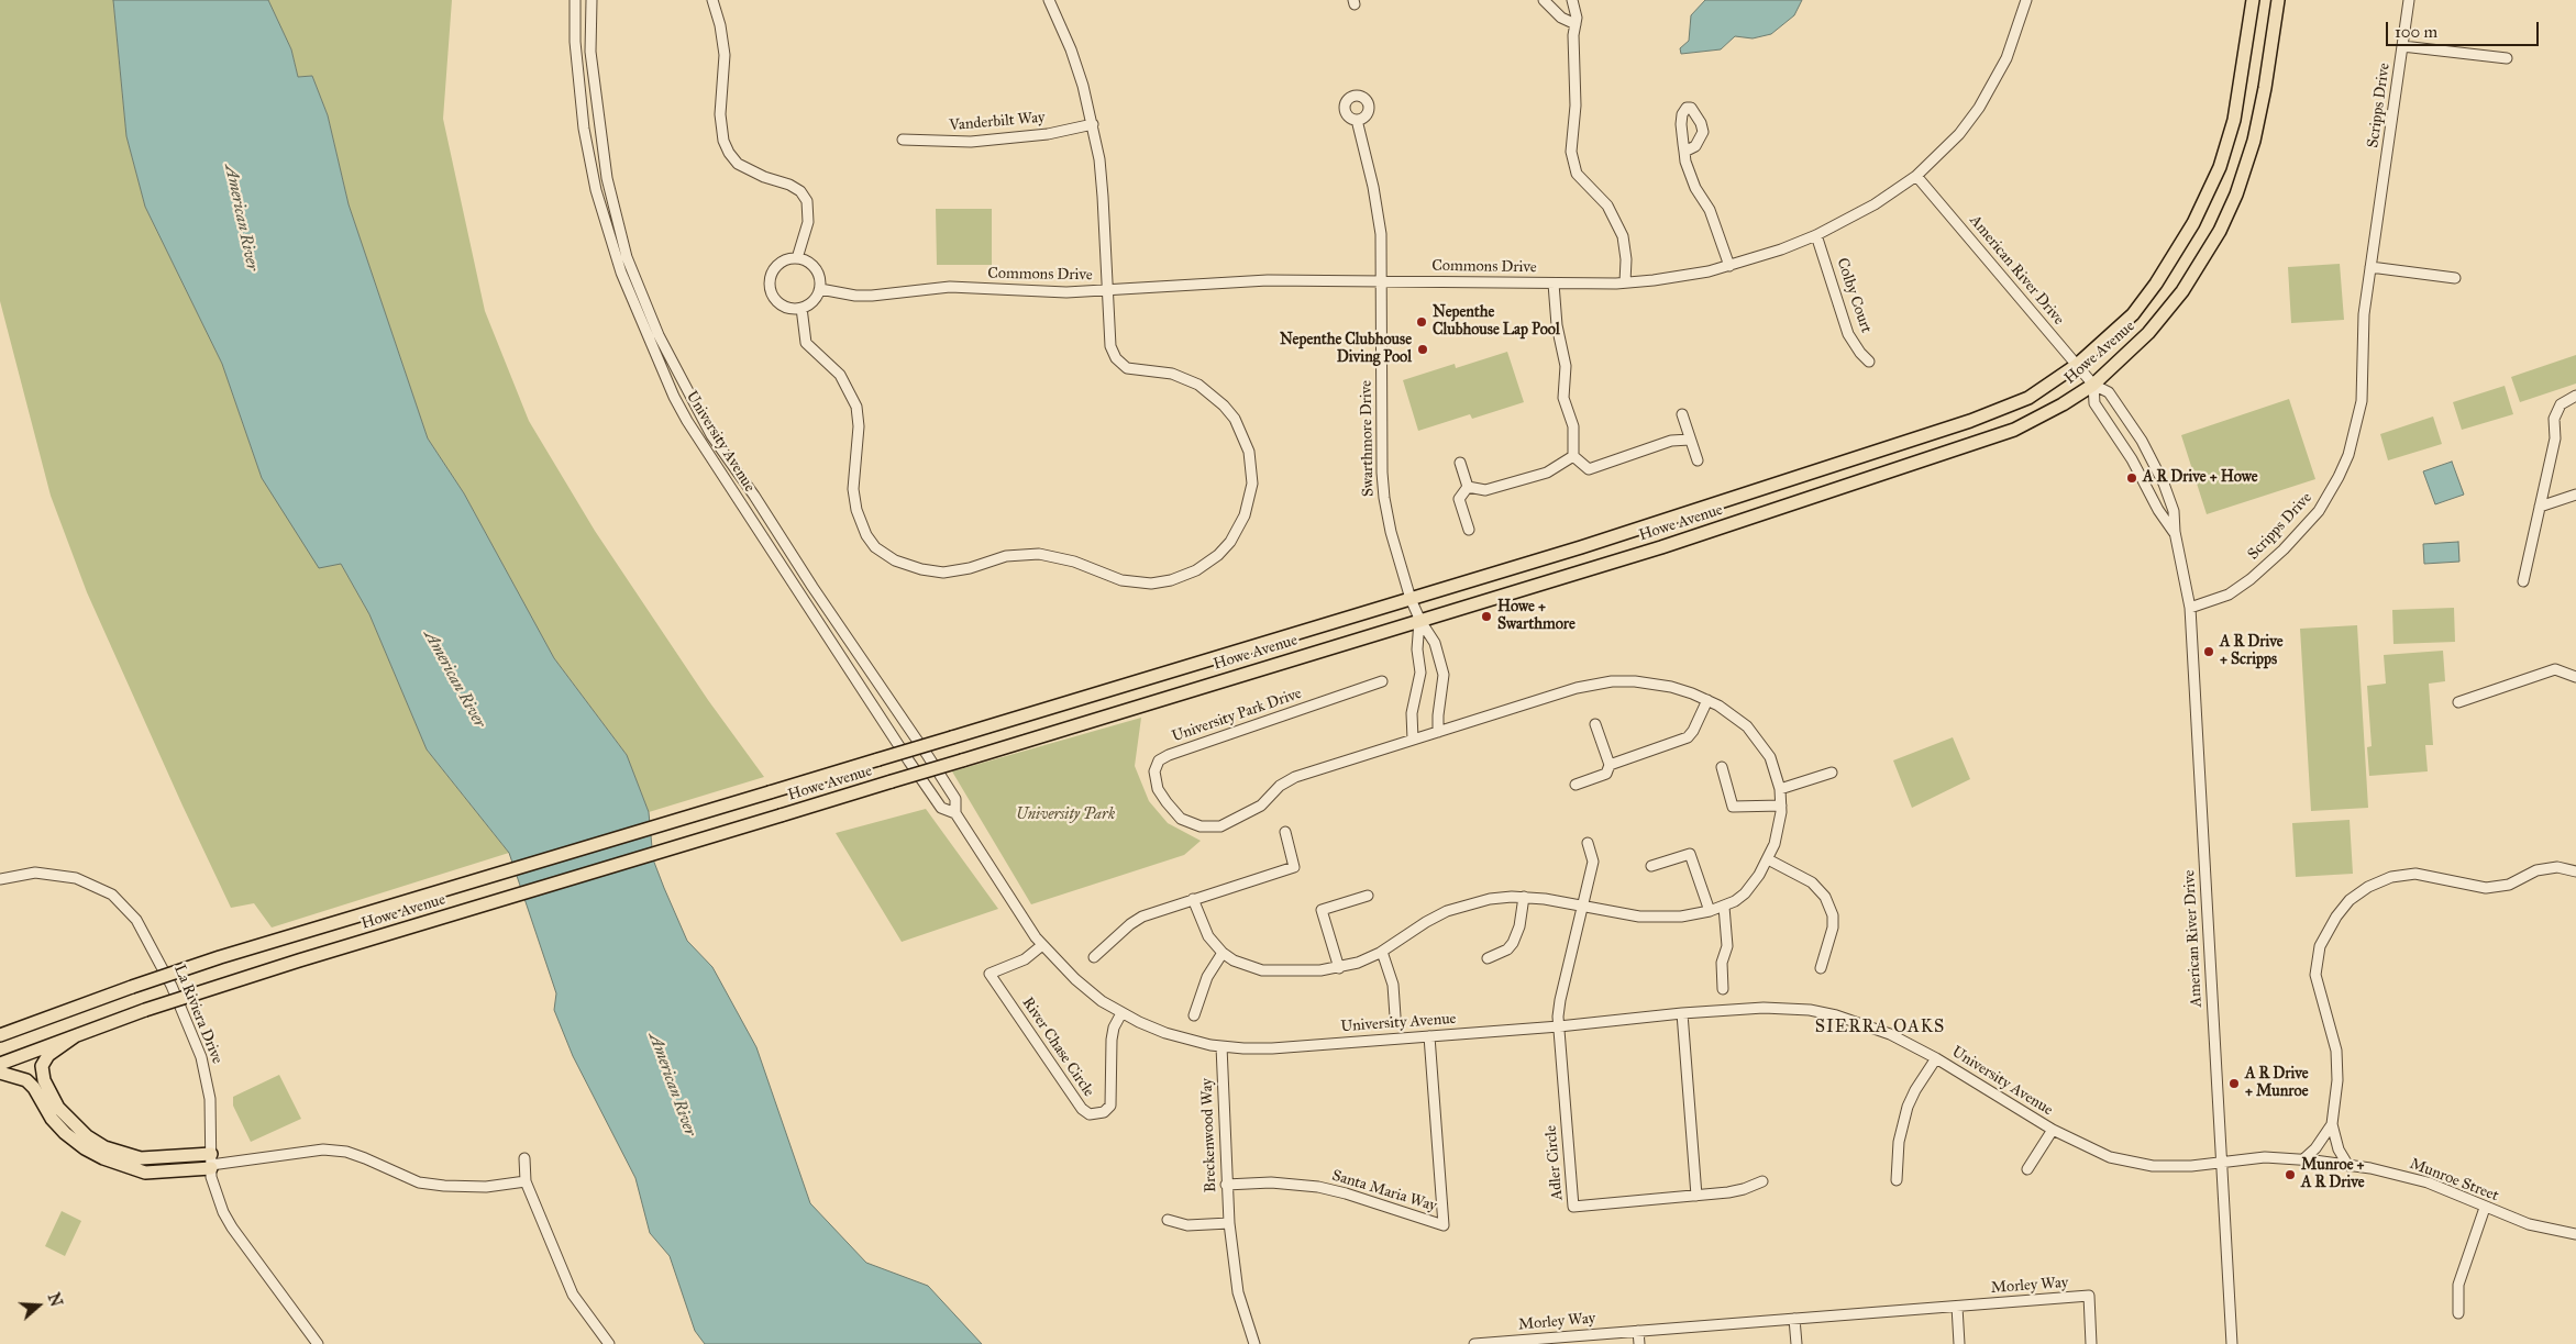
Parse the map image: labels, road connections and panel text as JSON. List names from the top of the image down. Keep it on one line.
{"streets":{"main road":["Howe Avenue"],"street":["Scripps Drive","Vanderbilt Way","Commons Drive","American River Drive","Colby Court","Swarthmore Drive","University Avenue","University Park Drive","La Riviera Drive","River Chase Circle","Breckenwood Way","Adler Circle","Munroe Street","Santa Maria Way","Morley Way"]},"crossings":[["Scripps Drive","American River Drive"],["Commons Drive","American River Drive"],["Commons Drive","Colby Court"],["Commons Drive","Swarthmore Drive"],["American River Drive","Howe Avenue"],["American River Drive","University Avenue"],["American River Drive","Munroe Street"],["Howe Avenue","Swarthmore Drive"],["University Avenue","River Chase Circle"],["University Avenue","Breckenwood Way"],["University Avenue","Adler Circle"],["University Avenue","Munroe Street"],["University Avenue","Santa Maria Way"],["Breckenwood Way","Santa Maria Way"]],"districts":["SIERRA OAKS"],"water":["American River"],"parks":["University Park"],"places":["Nepenthe Clubhouse Lap Pool","Nepenthe Clubhouse Diving Pool","A R Drive + Howe","Howe + Swarthmore","A R Drive + Scripps","A R Drive + Munroe","Munroe + A R Drive"],"scale_bar":"100 m","north":"right"}
